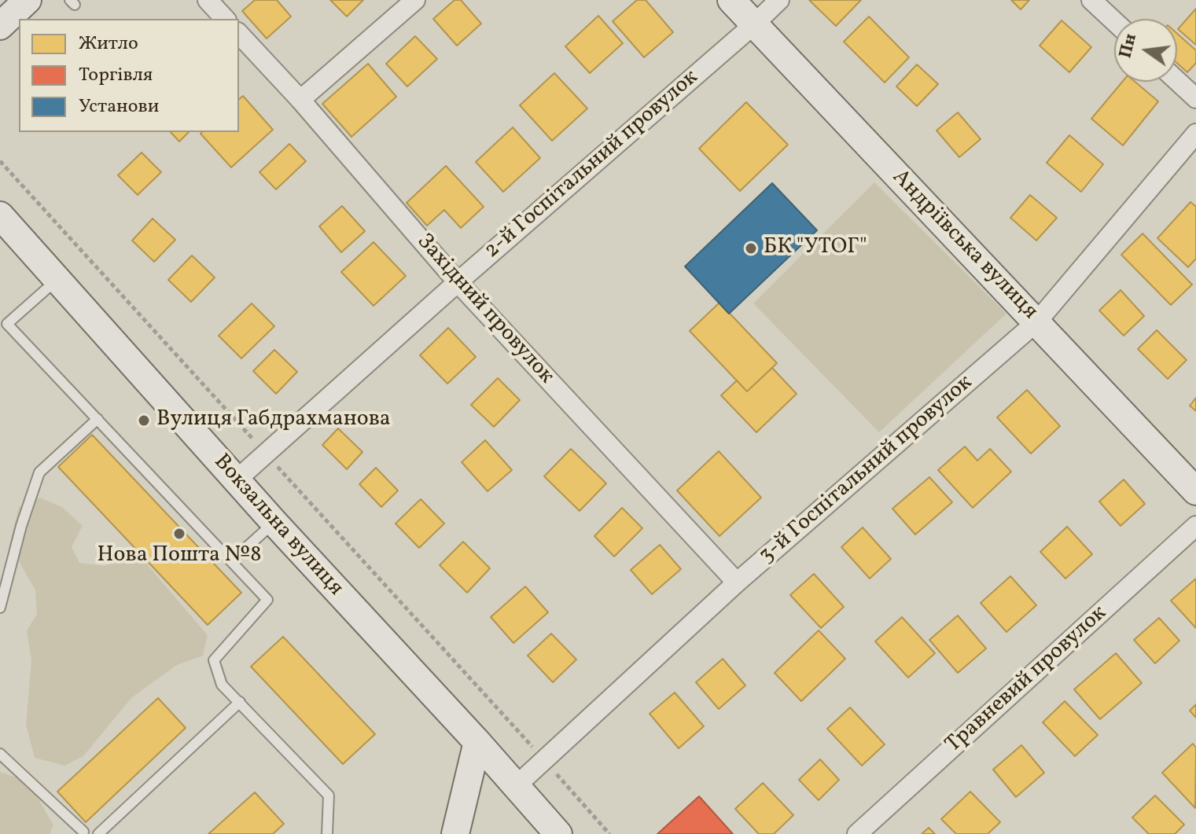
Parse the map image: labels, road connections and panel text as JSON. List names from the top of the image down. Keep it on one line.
{"streets":{"main road":["Андріївська вулиця","Вокзальна вулиця"],"street":["2-й Госпітальний провулок","Західний провулок","3-й Госпітальний провулок","Травневий провулок"]},"crossings":[["2-й Госпітальний провулок","Андріївська вулиця"],["2-й Госпітальний провулок","Західний провулок"],["2-й Госпітальний провулок","Вокзальна вулиця"],["Андріївська вулиця","3-й Госпітальний провулок"],["Західний провулок","3-й Госпітальний провулок"],["3-й Госпітальний провулок","Вокзальна вулиця"]],"places":["БК \"УТОГ\"","Вулиця Габдрахманова","Нова Пошта №8"],"legend":["Житло","Торгівля","Установи"],"north":"left"}
